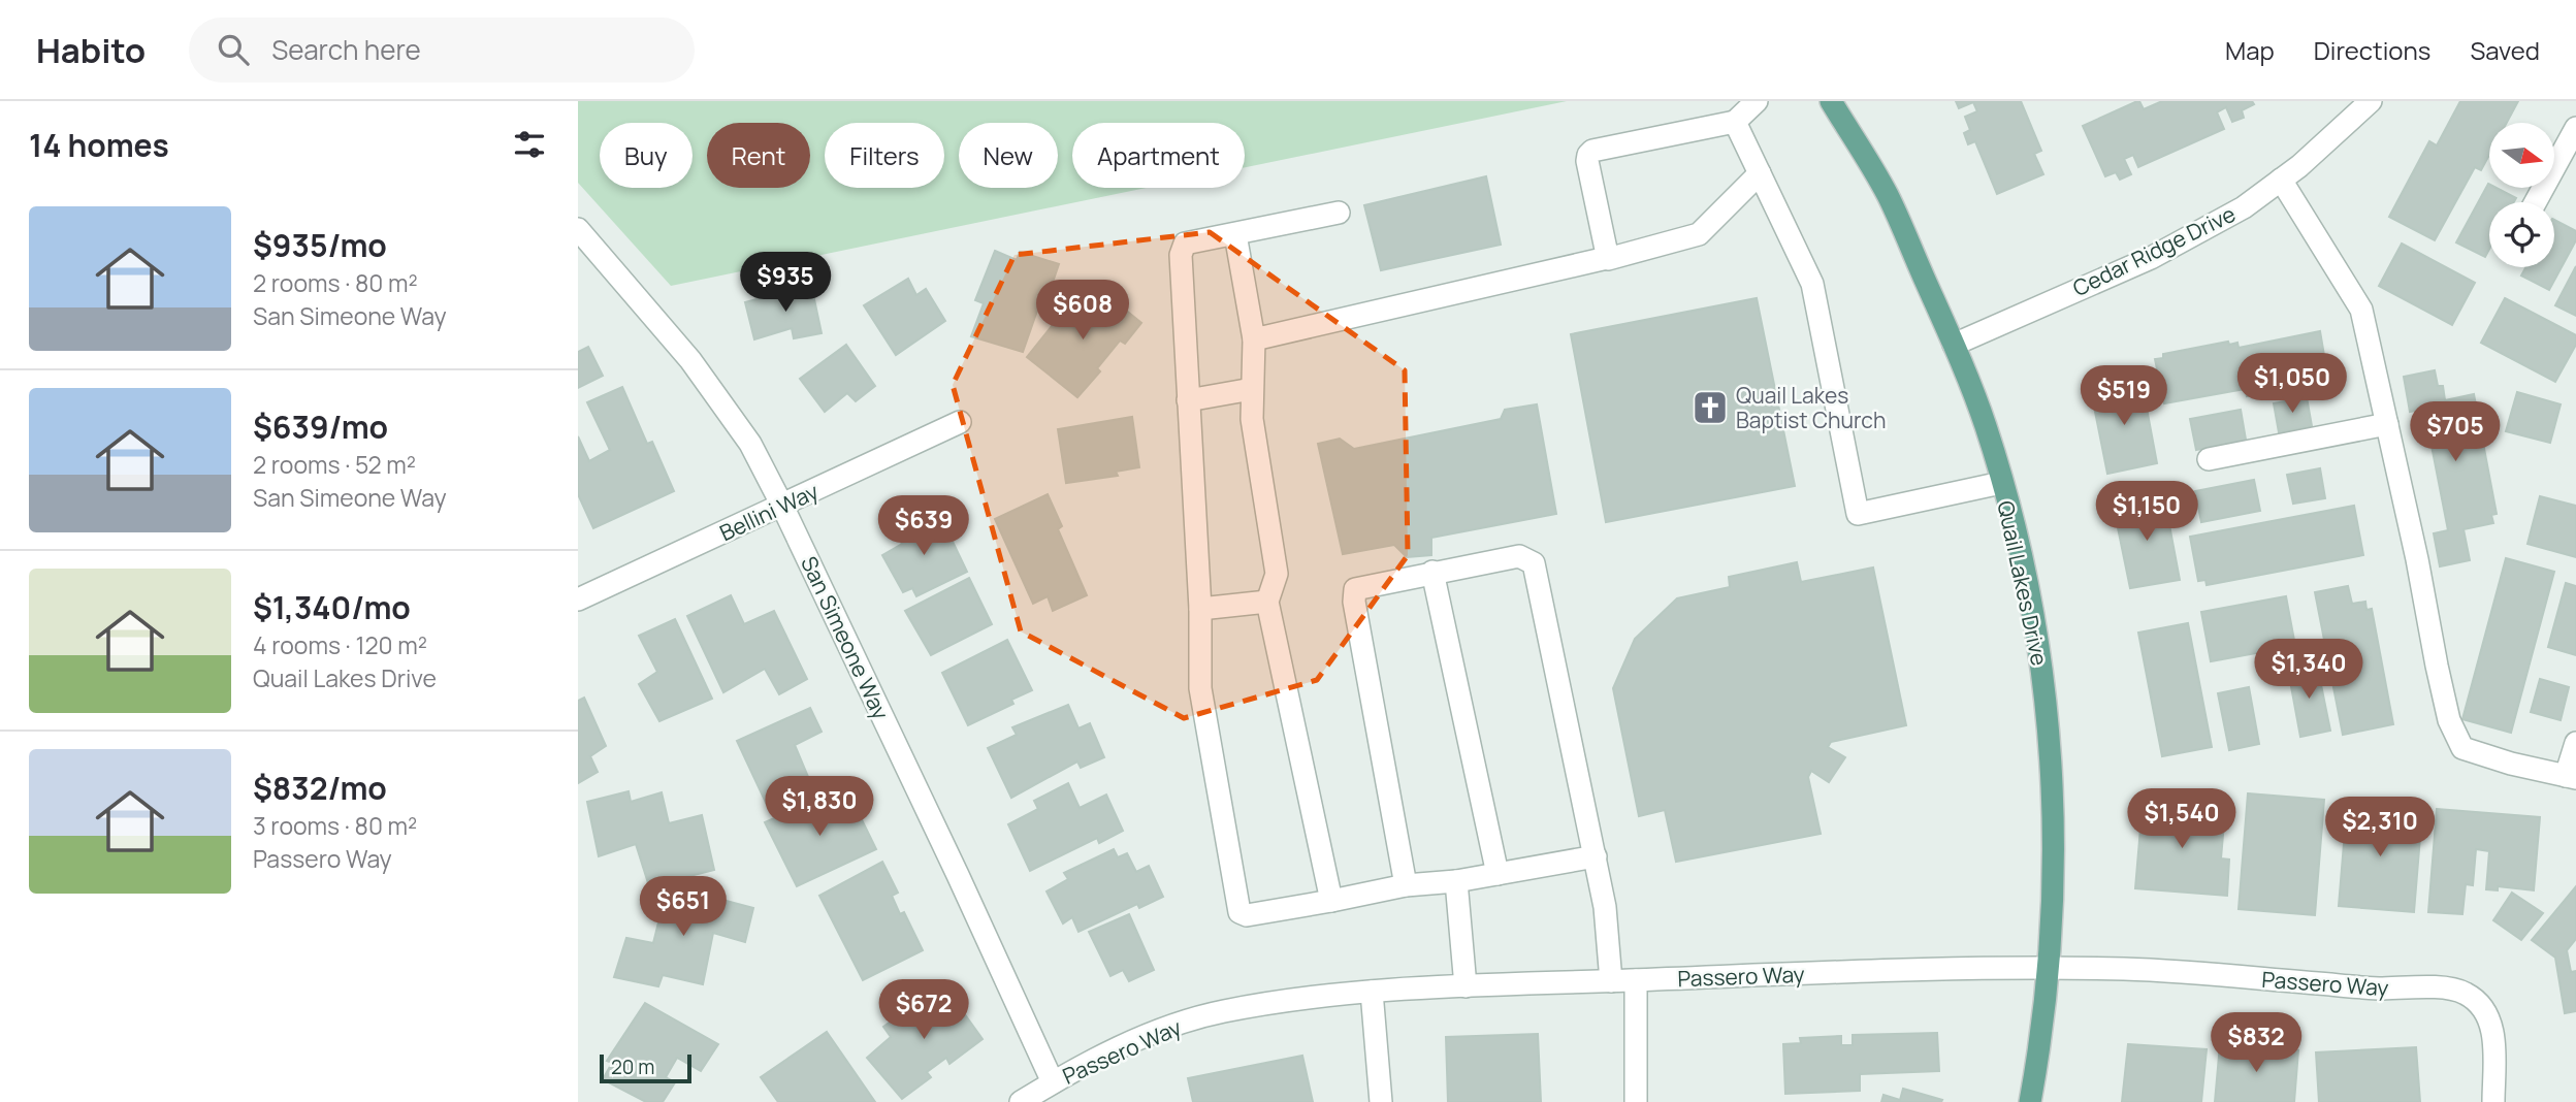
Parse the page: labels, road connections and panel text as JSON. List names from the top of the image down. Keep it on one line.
{"streets":{"main road":["Quail Lakes Drive"],"street":["Cedar Ridge Drive","Bellini Way","San Simeone Way","Passero Way"]},"crossings":[["Cedar Ridge Drive","Quail Lakes Drive"],["Bellini Way","San Simeone Way"],["Quail Lakes Drive","Passero Way"],["San Simeone Way","Passero Way"]],"places":{"church":["Quail Lakes Baptist Church"]},"scale_bar":"20 m","north":"right","page":{"header":"Habito","search":"Search here","nav":["Map","Directions","Saved"],"heading":"14 homes","chip":["Buy","Rent","Filters","New","Apartment"],"list":[{"name":"$935/mo","note":"2 rooms · 80 m² · San Simeone Way"},{"name":"$639/mo","note":"2 rooms · 52 m² · San Simeone Way"},{"name":"$1,340/mo","note":"4 rooms · 120 m² · Quail Lakes Drive"},{"name":"$832/mo","note":"3 rooms · 80 m² · Passero Way"}],"price":["$935","$608","$1,050","$519","$705","$1,150","$639","$1,340","$1,830","$1,540","$2,310","$651","$672","$832"],"scale":"20 m"}}
